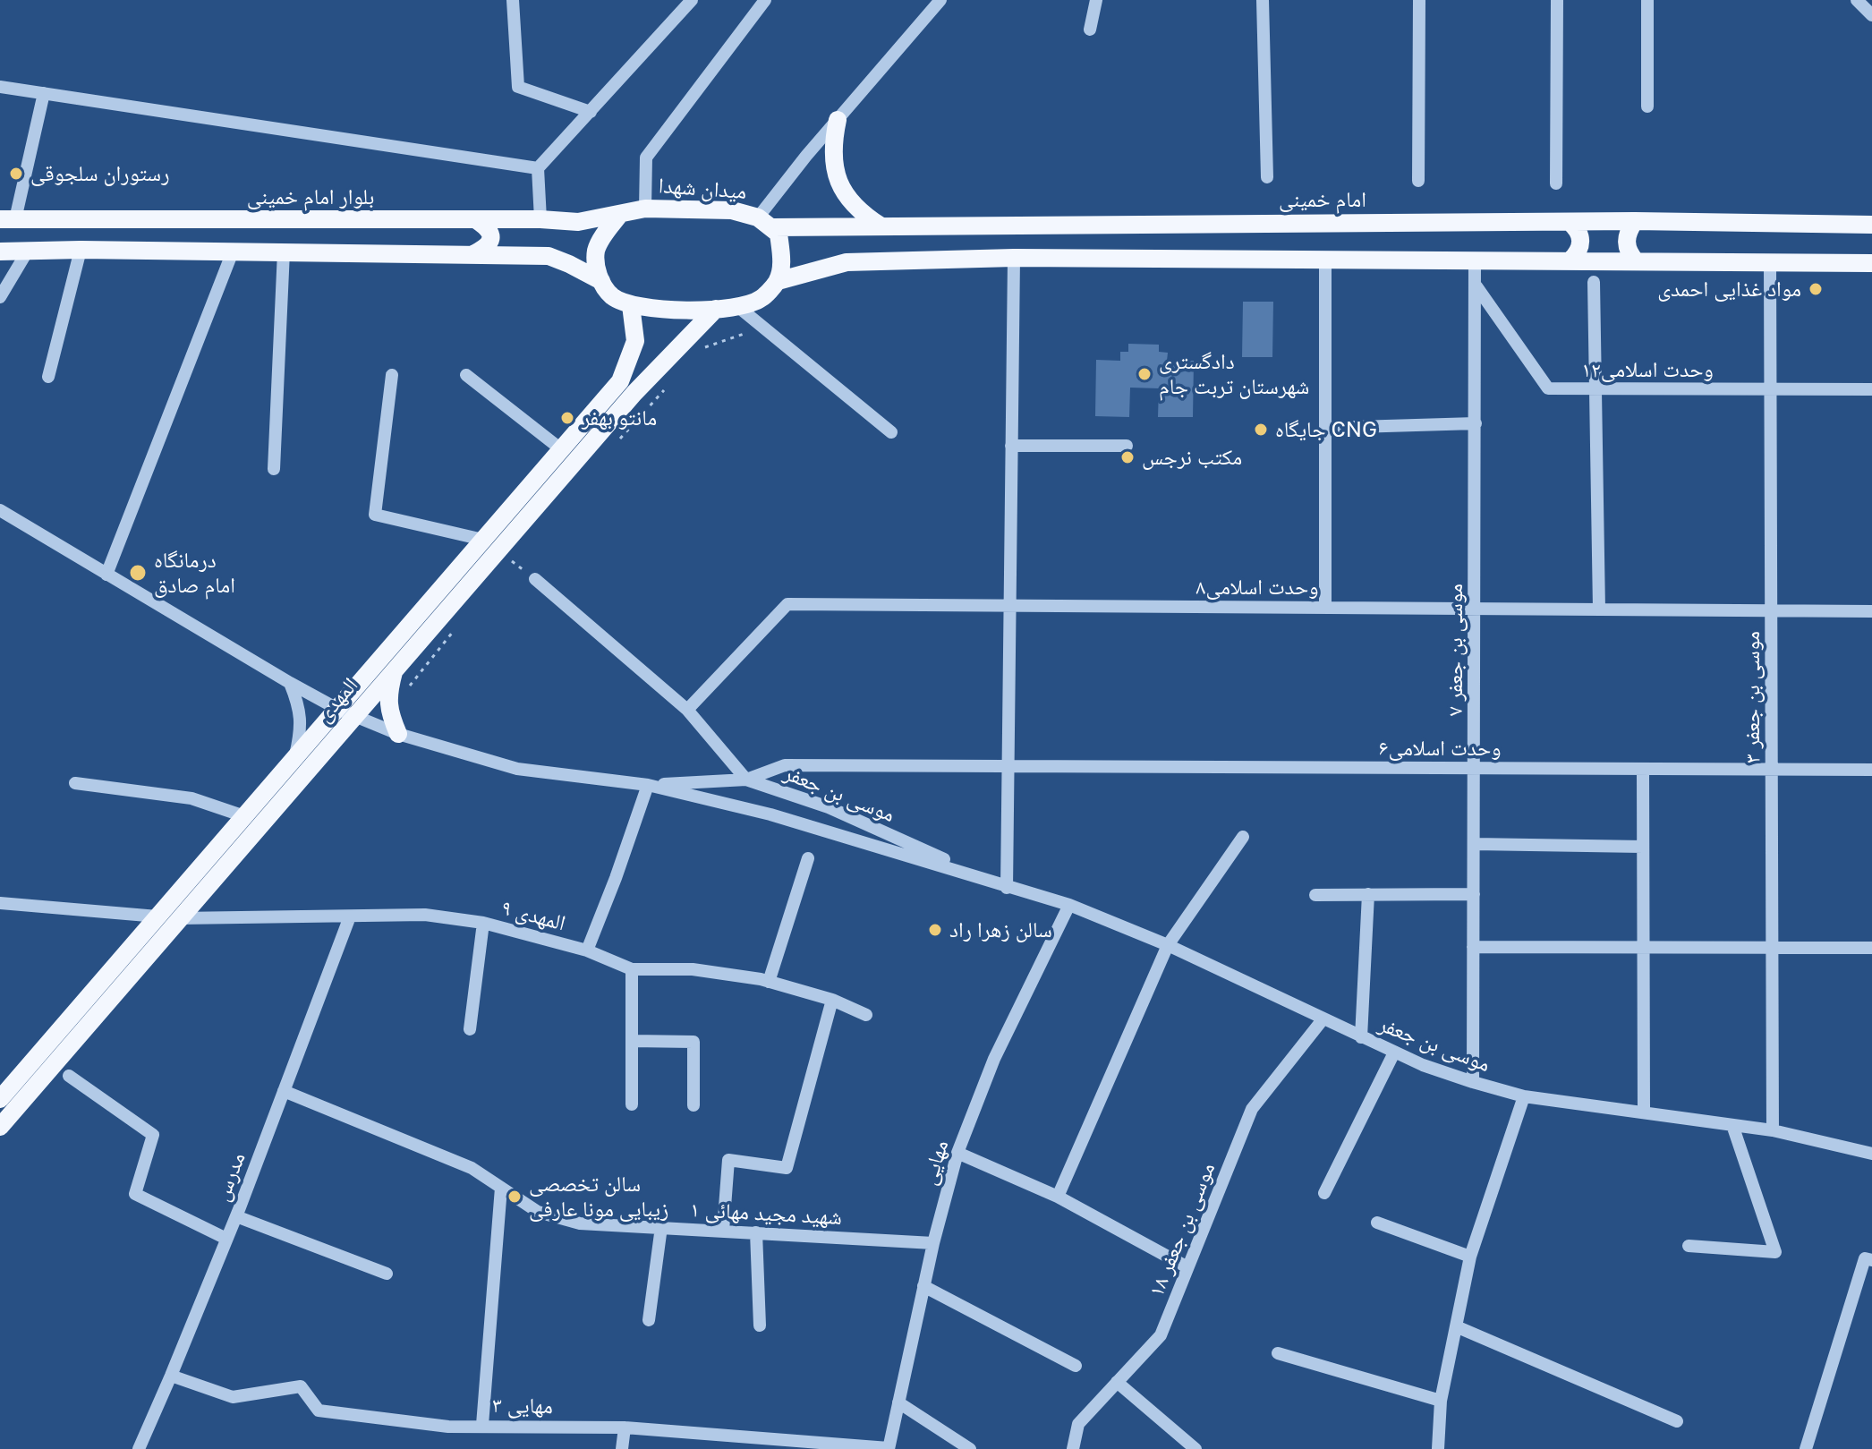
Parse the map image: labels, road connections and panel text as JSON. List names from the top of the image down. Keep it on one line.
{"streets":{"main road":["میدان شهدا","بلوار امام خمینی","امام خمینی","المهدی"],"street":["وحدت اسلامی۱۲","وحدت اسلامی۸","موسی بن جعفر ۷","موسی بن جعفر ۳","وحدت اسلامی۶","موسی بن جعفر","المهدی ۹","مهایی","مدرس","شهید مجید مهائی ۱","موسی بن جعفر ۱۸","مهایی ۳"]},"crossings":[["میدان شهدا","بلوار امام خمینی"],["میدان شهدا","امام خمینی"],["میدان شهدا","المهدی"],["بلوار امام خمینی","امام خمینی"],["بلوار امام خمینی","المهدی"],["امام خمینی","المهدی"],["وحدت اسلامی۱۲","موسی بن جعفر ۷"],["وحدت اسلامی۱۲","موسی بن جعفر ۳"],["وحدت اسلامی۸","موسی بن جعفر ۷"],["وحدت اسلامی۸","موسی بن جعفر ۳"],["موسی بن جعفر ۷","وحدت اسلامی۶"],["موسی بن جعفر ۷","موسی بن جعفر"],["موسی بن جعفر ۳","وحدت اسلامی۶"],["موسی بن جعفر ۳","موسی بن جعفر"],["المهدی","موسی بن جعفر"],["المهدی","المهدی ۹"],["وحدت اسلامی۶","موسی بن جعفر"],["موسی بن جعفر","مهایی"],["موسی بن جعفر","موسی بن جعفر ۱۸"],["المهدی ۹","مدرس"],["مهایی","شهید مجید مهائی ۱"],["مهایی","مهایی ۳"],["مدرس","شهید مجید مهائی ۱"],["مدرس","مهایی ۳"]],"places":["رستوران سلجوقی","مواد غذایی احمدی","دادگستری شهرستان تربت جام","مانتو بهفر","جایگاه CNG","مكتب نرجس","درمانگاه امام صادق","سالن زهرا راد","سالن تخصصی زیبایی مونا عارفی"]}
